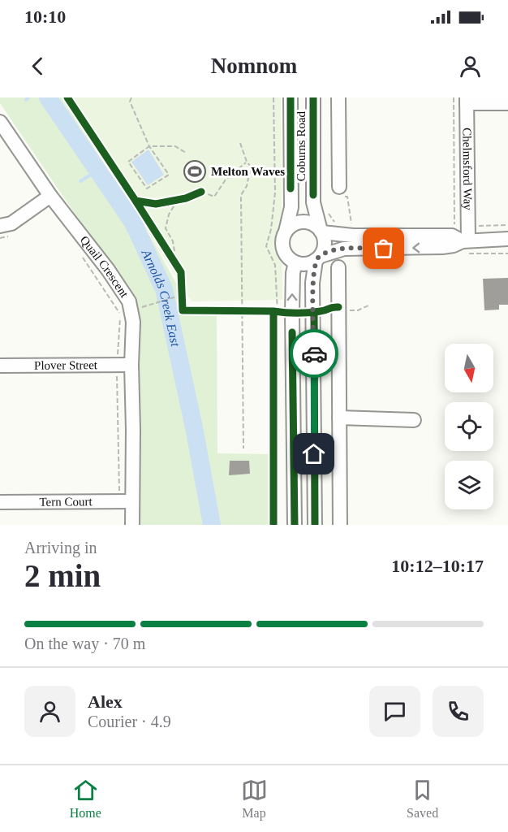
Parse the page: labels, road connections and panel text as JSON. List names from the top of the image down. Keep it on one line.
{"streets":{"street":["Coburns Road","Chelmsford Way","Quail Crescent","Plover Street","Tern Court"]},"crossings":[["Quail Crescent","Plover Street"],["Quail Crescent","Tern Court"]],"water":["Arnolds Creek East"],"places":{"sports":["Melton Waves"]},"north":"bottom","page":{"status":"10:10","header":"Nomnom","heading":["2 min","Arriving in","10:12–10:17"],"panel":["Alex","Courier · 4.9"],"bar":"On the way · 70 m","tabs":["Home","Map","Saved"]}}
